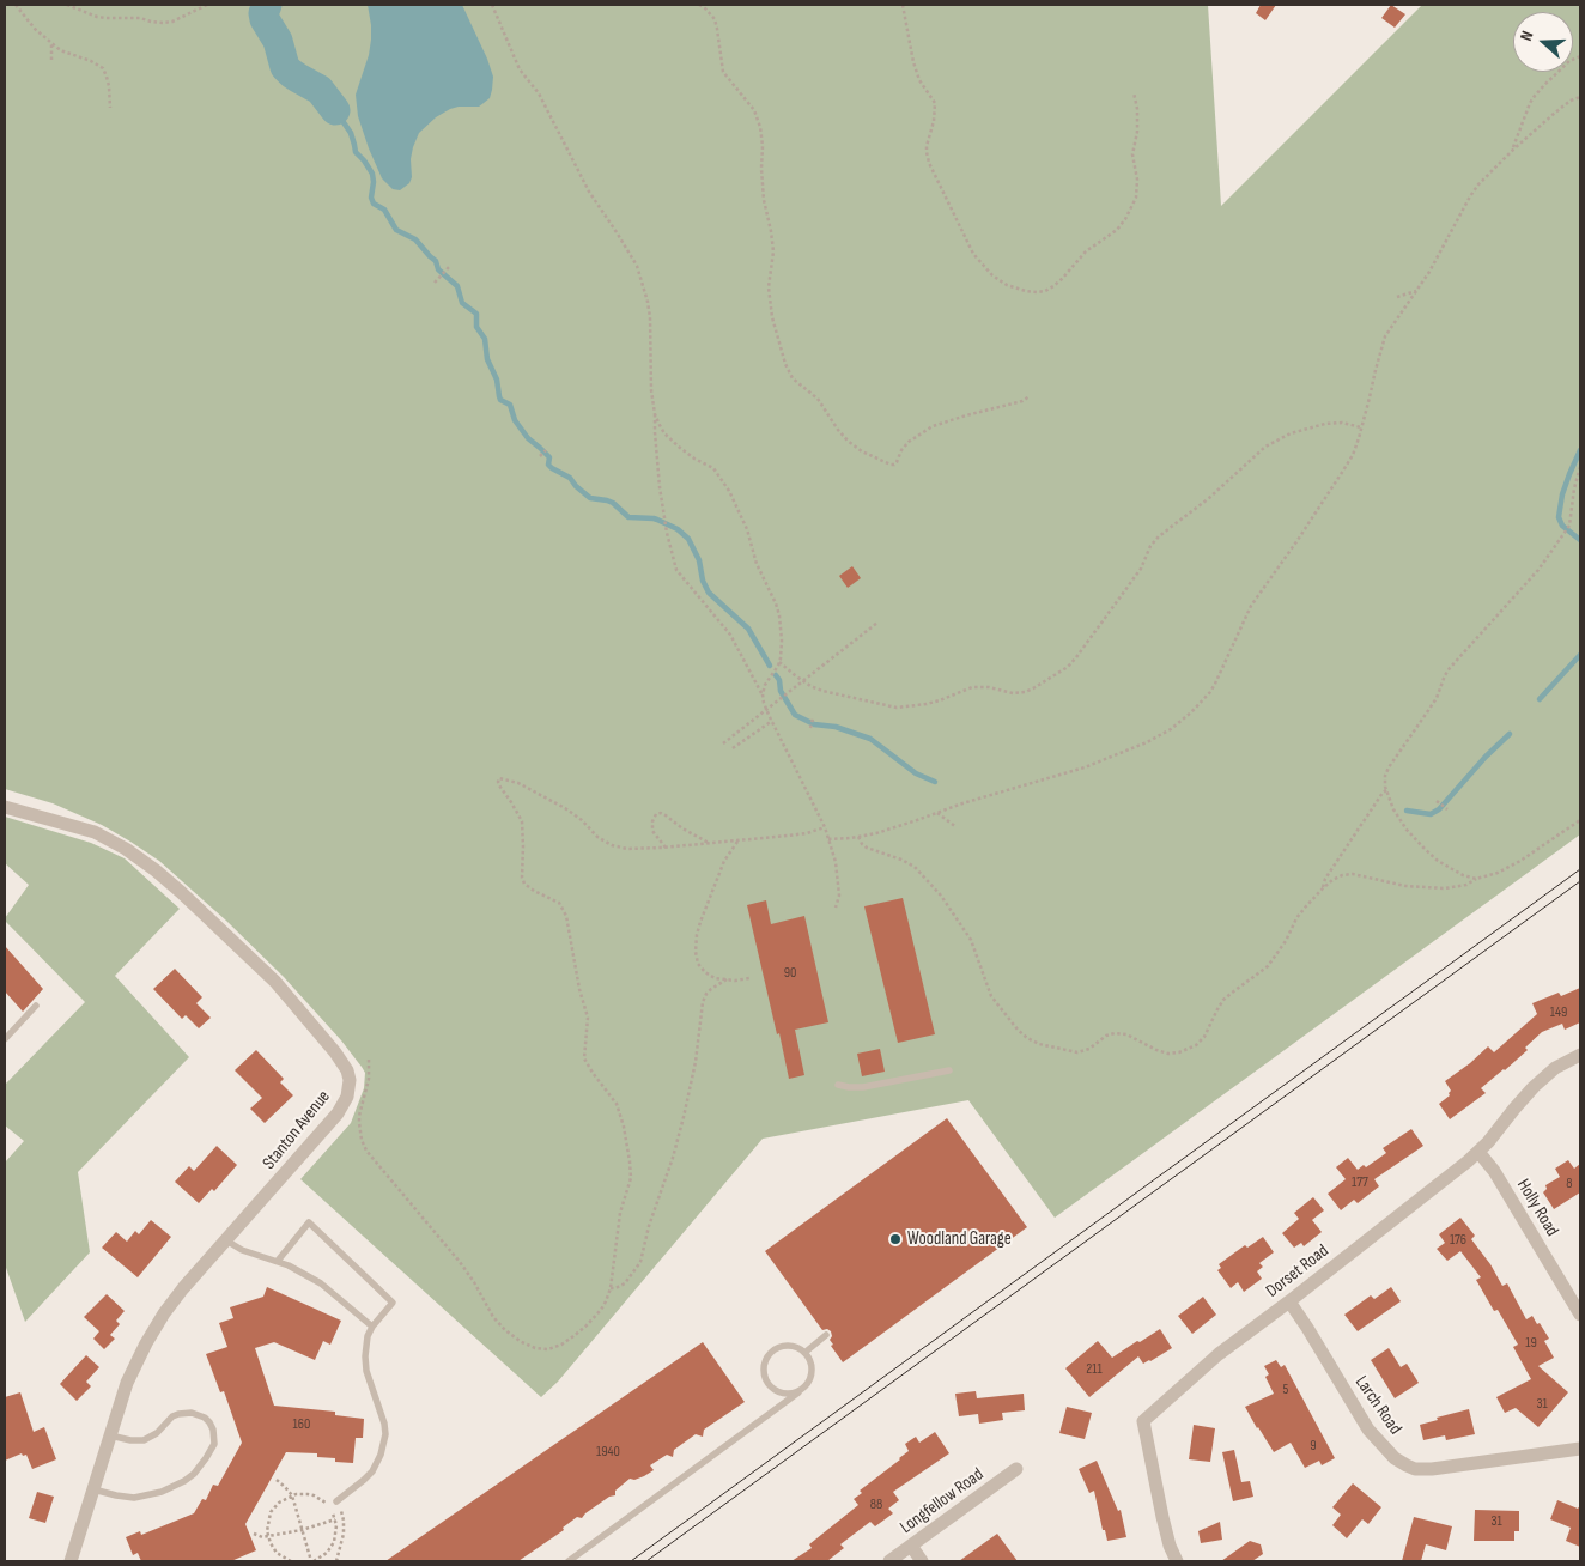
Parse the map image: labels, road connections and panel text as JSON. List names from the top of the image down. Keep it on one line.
{"streets":{"street":["Stanton Avenue","Holly Road","Dorset Road","Larch Road","Longfellow Road"]},"crossings":[["Holly Road","Dorset Road"],["Dorset Road","Larch Road"]],"places":["Woodland Garage"],"house_numbers":["90","149","177","8","176","19","211","5","31","160","9","1940","88","31"],"north":"left"}
